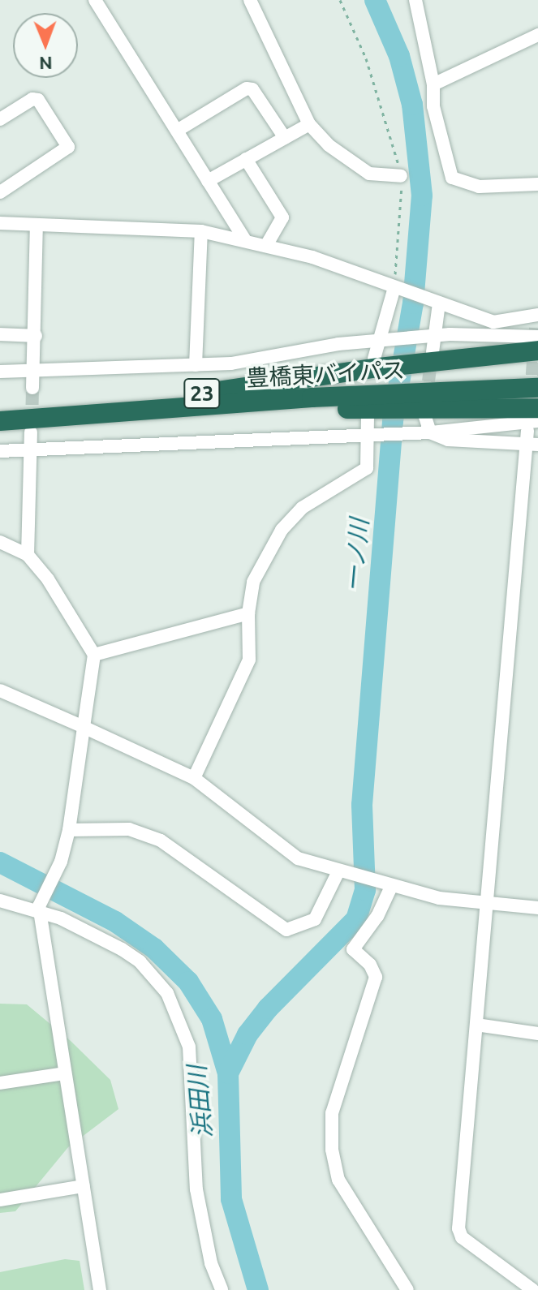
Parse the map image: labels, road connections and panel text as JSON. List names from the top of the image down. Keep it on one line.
{"streets":{"highway":["豊橋東バイパス","23"]},"crossings":[["豊橋東バイパス","23"]],"water":["一ノ川","浜田川"],"north":"bottom"}
